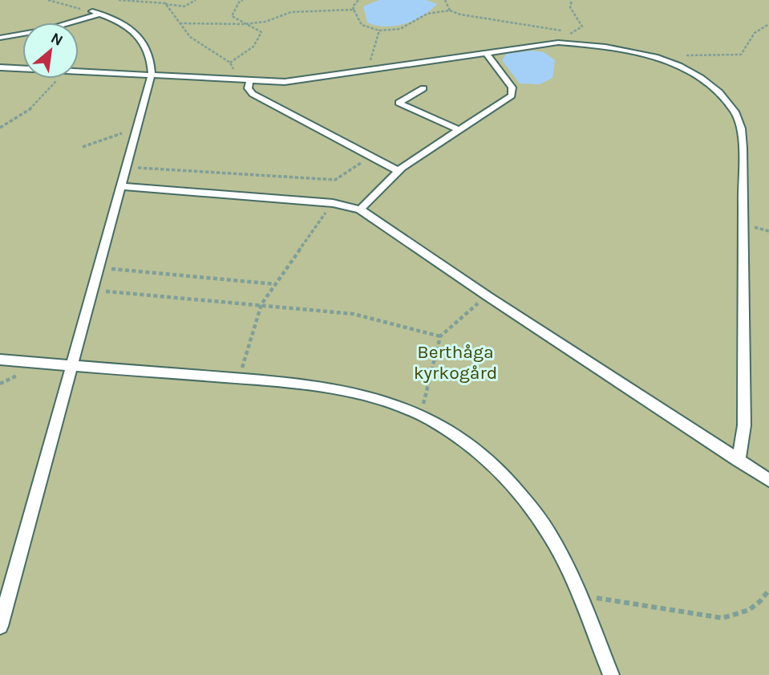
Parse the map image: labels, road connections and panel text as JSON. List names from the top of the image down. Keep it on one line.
{"parks":["Berthåga kyrkogård"],"north":"top right"}
